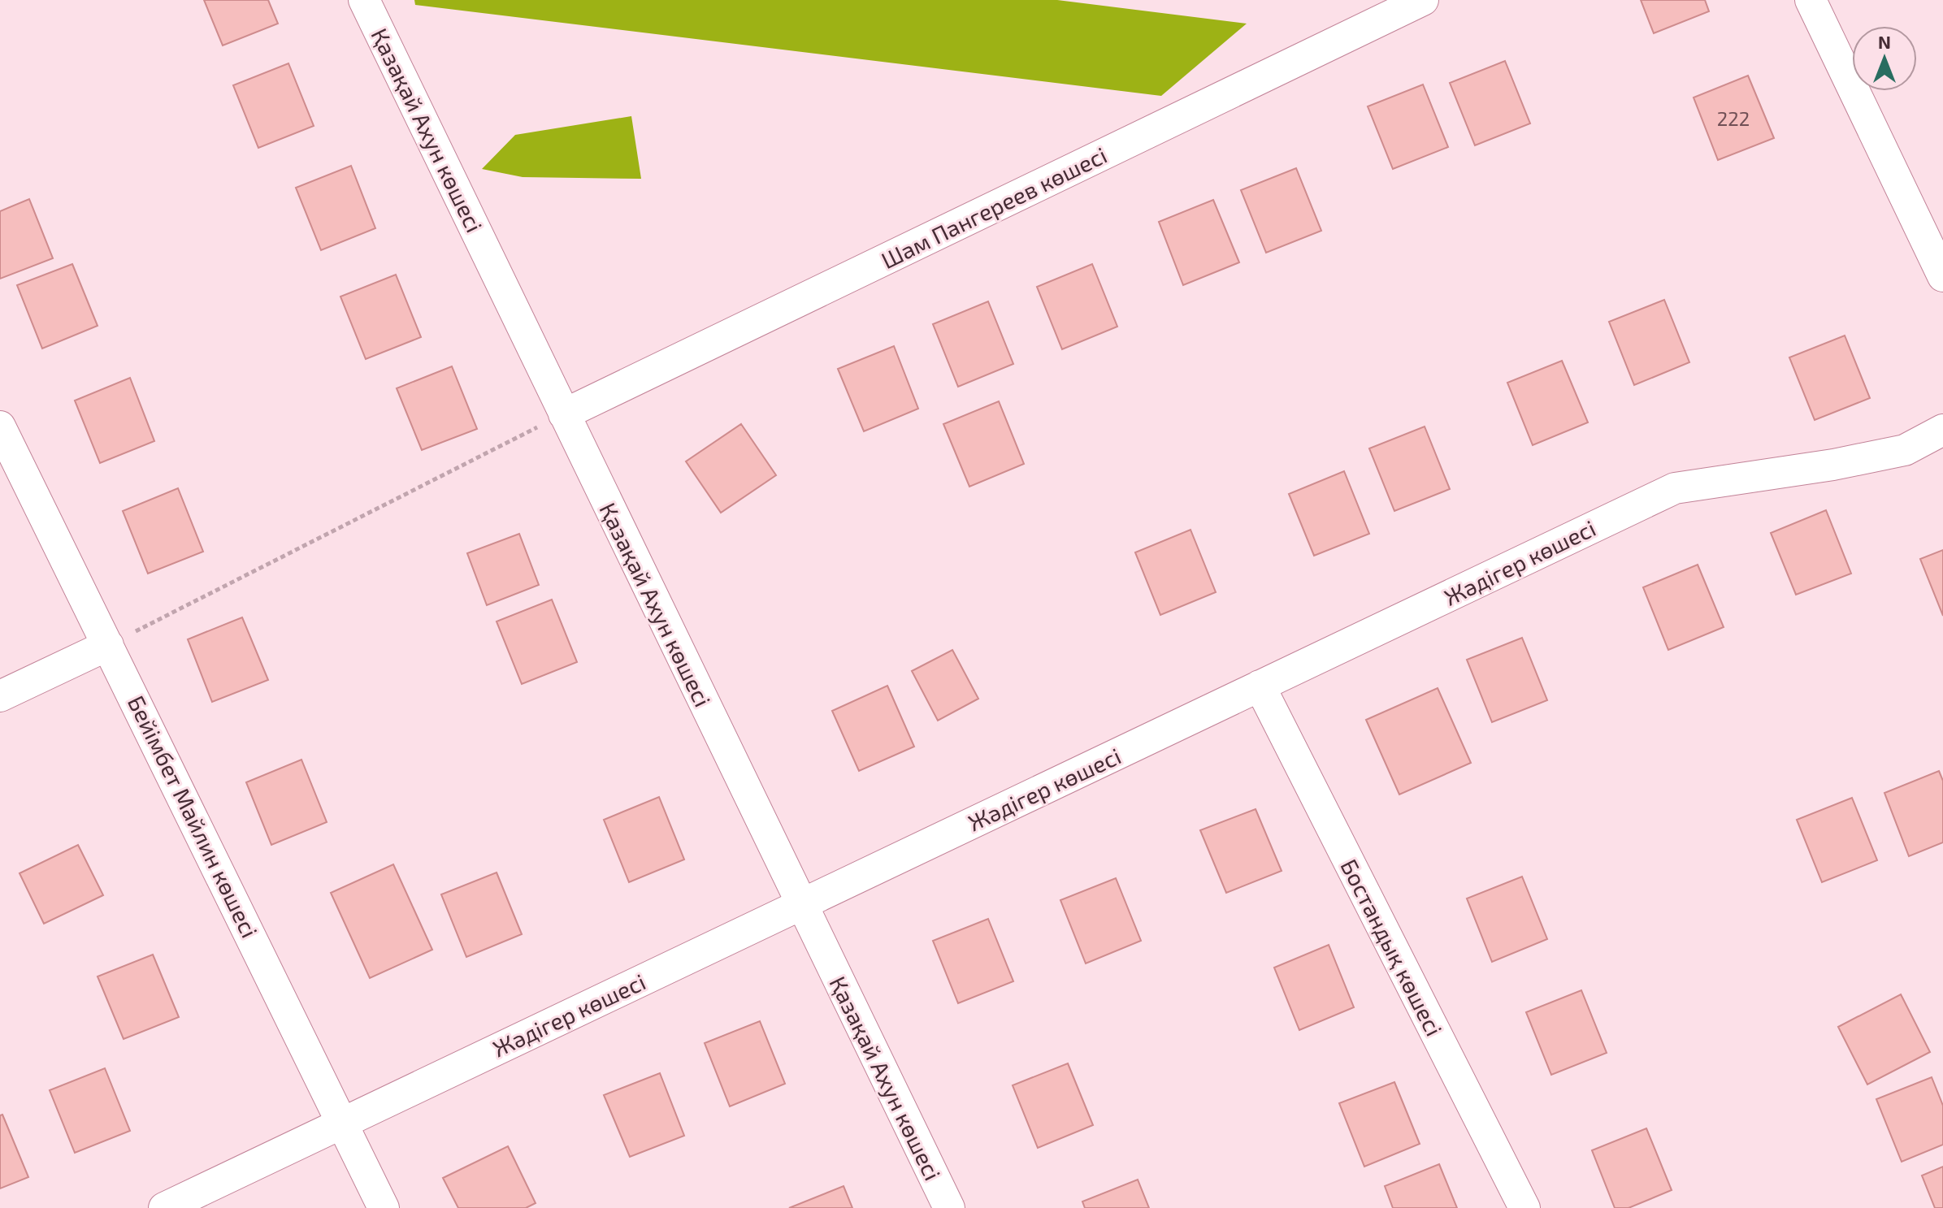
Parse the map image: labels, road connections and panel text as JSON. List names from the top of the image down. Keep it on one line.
{"streets":{"street":["Қазақай Ахун көшесі","Шам Пангереев көшесі","Жәдігер көшесі","Бейімбет Майлин көшесі","Бостандық көшесі"]},"crossings":[["Қазақай Ахун көшесі","Шам Пангереев көшесі"],["Қазақай Ахун көшесі","Жәдігер көшесі"],["Жәдігер көшесі","Бейімбет Майлин көшесі"],["Жәдігер көшесі","Бостандық көшесі"]],"house_numbers":["222"],"north":"top"}
